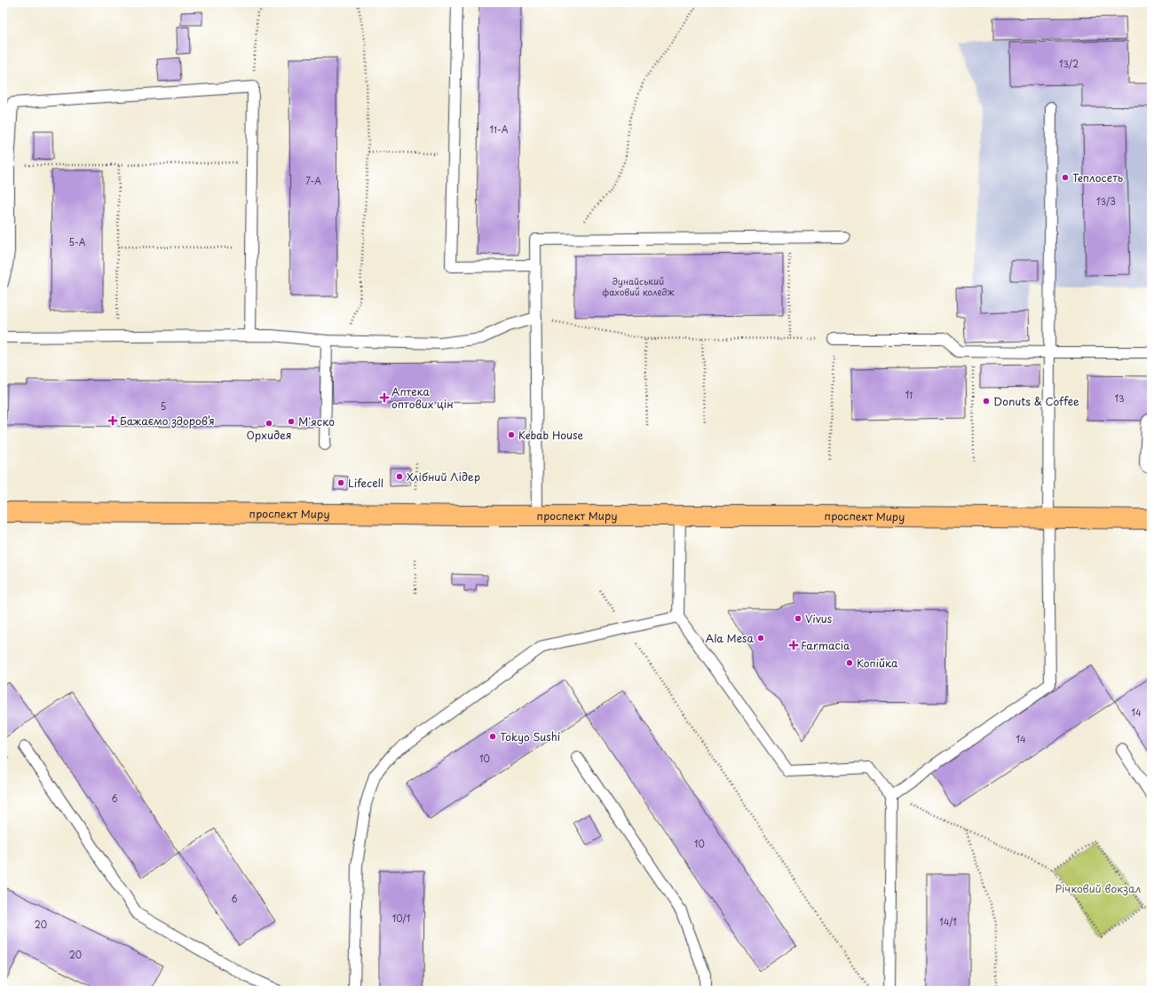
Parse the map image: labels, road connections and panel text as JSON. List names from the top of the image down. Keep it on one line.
{"streets":{"main road":["проспект Миру"]},"parks":["Річковий вокзал"],"places":{"other":["Теплосеть","Donuts & Coffee","М'яско","Орхидея","Kebab House","Хлібний Лідер","Lifecell","Vivus","Ala Mesa","Копійка","Tokyo Sushi"],"health":["Аптека оптових цін","Бажаємо здоровʼя","Farmacia"]},"house_numbers":["13/2","11-А","7-А","13/3","5-А","дунайський фаховий коледж","11","13","5","14","14","10","6","10","6","10/1","14/1","20","20"]}
